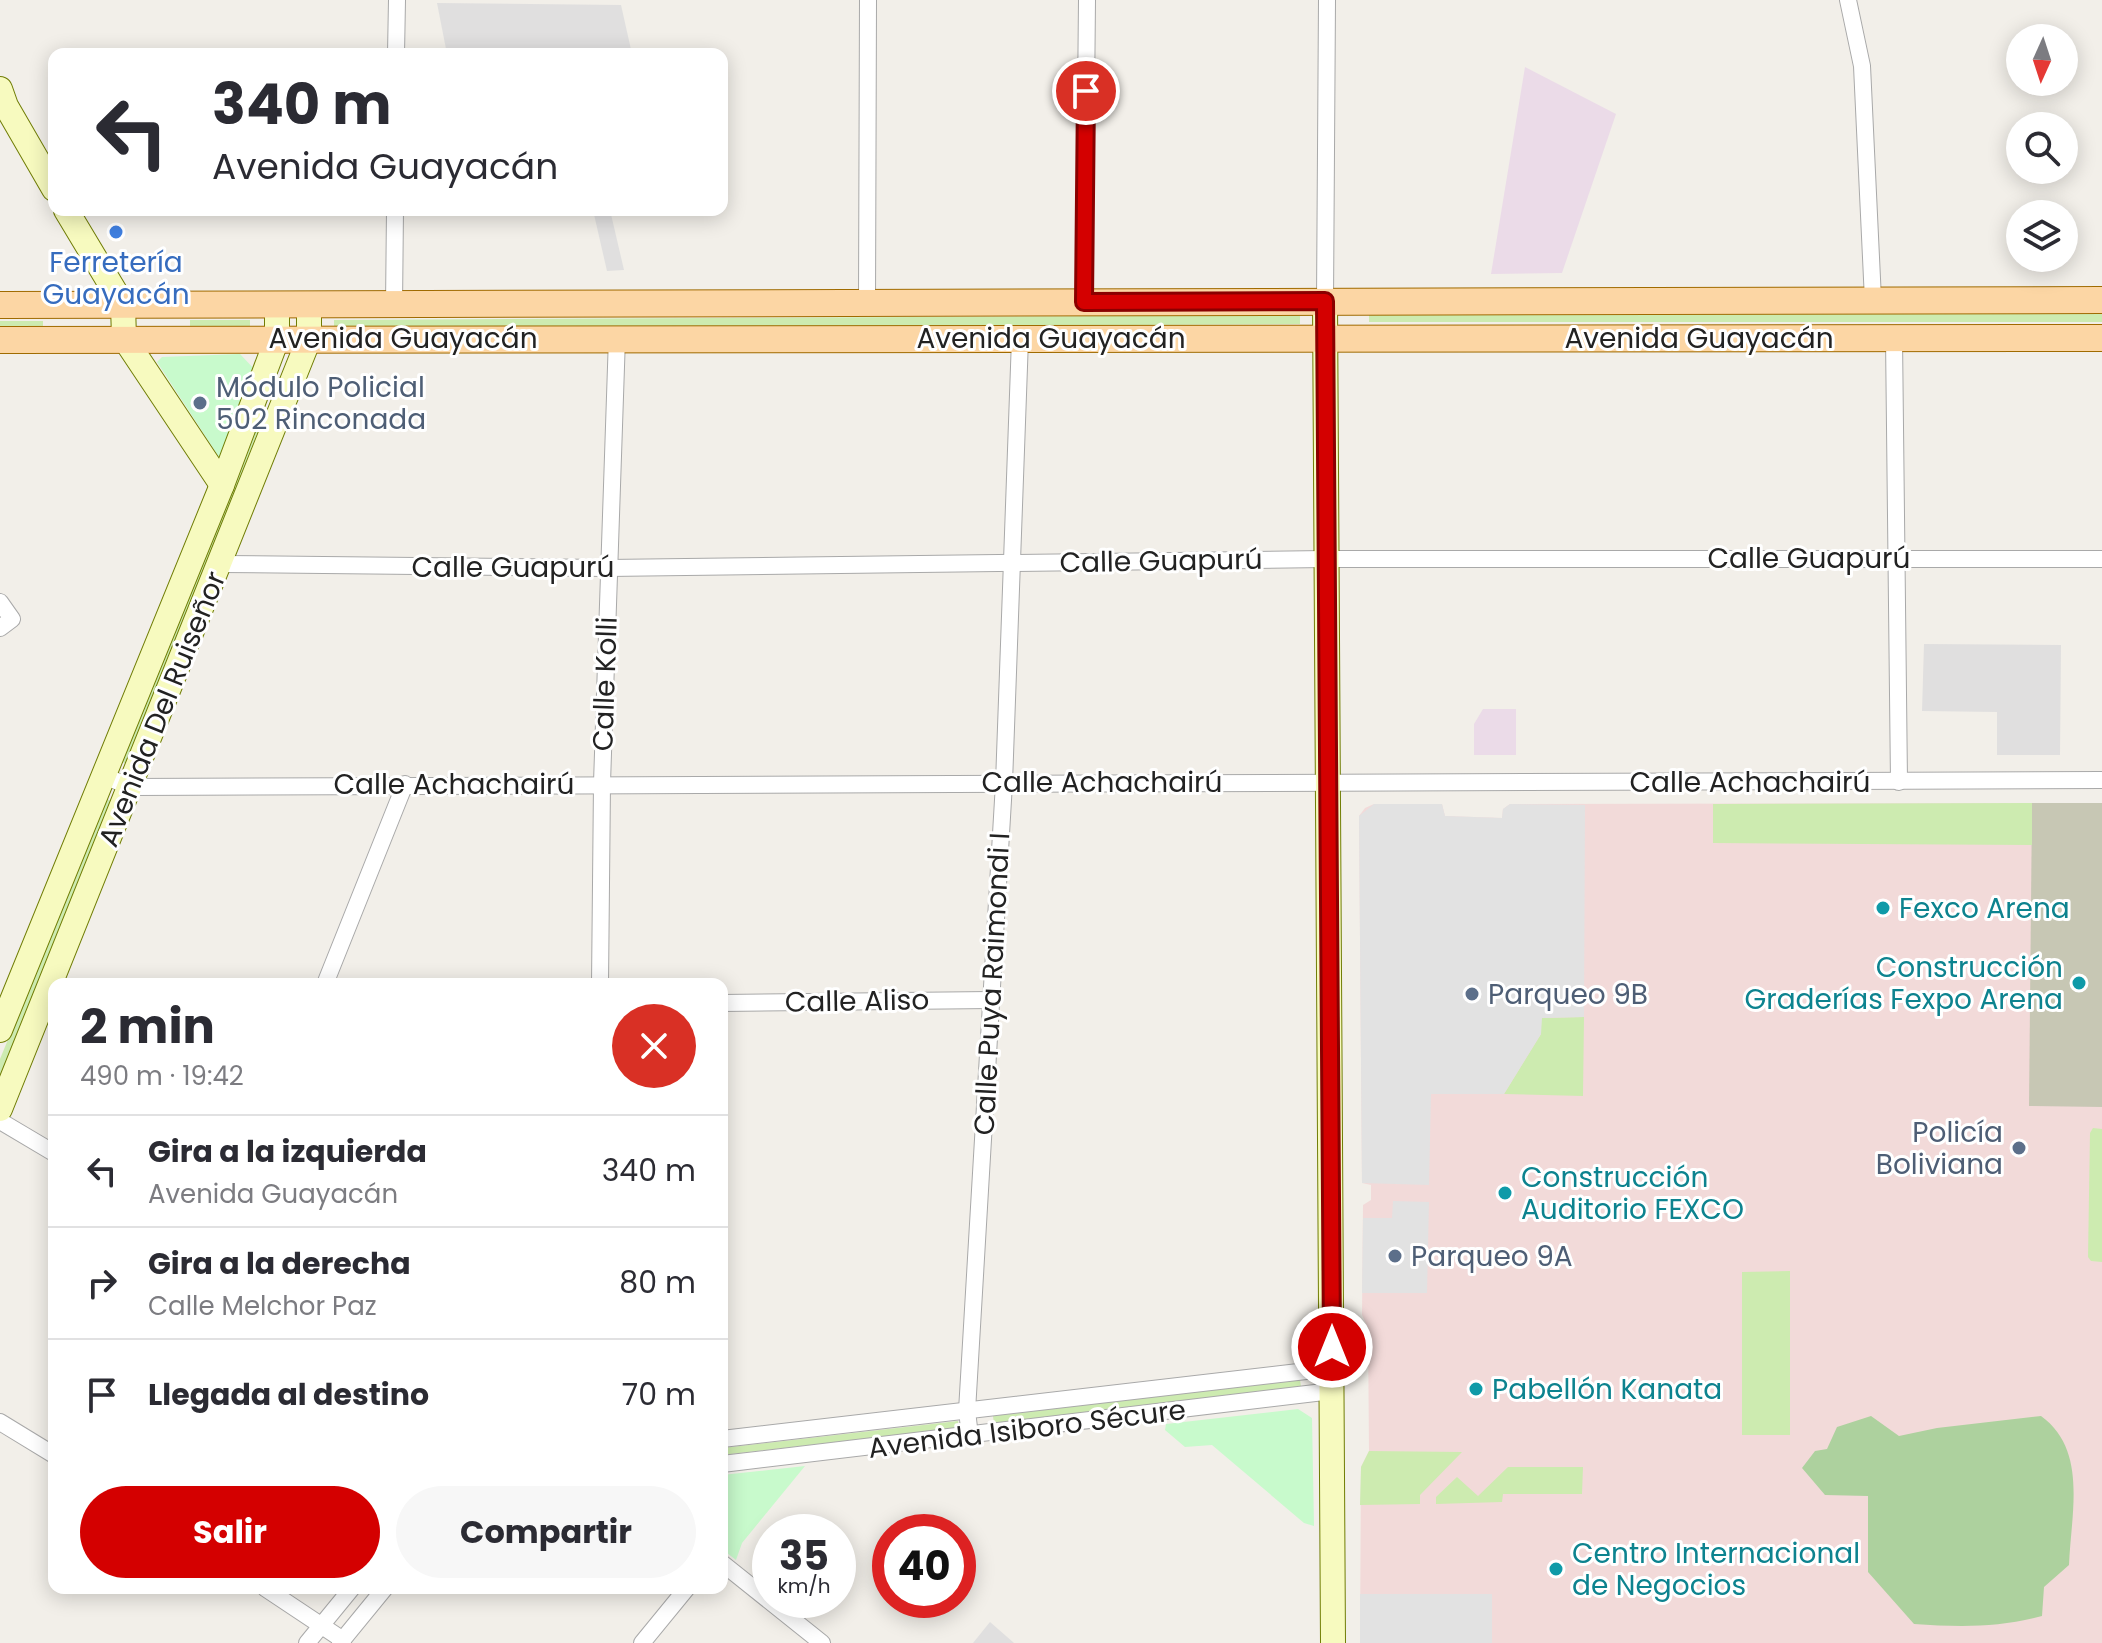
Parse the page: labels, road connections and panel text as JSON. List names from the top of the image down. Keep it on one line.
{"streets":{"main road":["Avenida Guayacán","Avenida Del Ruiseñor"],"street":["Calle Guapurú","Calle Kolli","Calle Achachairú","Calle Puya Raimondi I","Calle Aliso","Avenida Isiboro Sécure"]},"crossings":[["Avenida Guayacán","Calle Kolli"],["Avenida Guayacán","Avenida Del Ruiseñor"],["Avenida Guayacán","Calle Puya Raimondi I"],["Calle Guapurú","Calle Kolli"],["Calle Guapurú","Avenida Del Ruiseñor"],["Calle Guapurú","Calle Puya Raimondi I"],["Calle Kolli","Calle Achachairú"],["Avenida Del Ruiseñor","Calle Achachairú"],["Calle Achachairú","Calle Puya Raimondi I"],["Calle Puya Raimondi I","Calle Aliso"],["Calle Puya Raimondi I","Avenida Isiboro Sécure"]],"places":["Ferretería Guayacán","Módulo Policial 502 Rinconada","Fexco Arena","Construcción Graderías Fexpo Arena","Parqueo 9B","Policía Boliviana","Construcción Auditorio FEXCO","Parqueo 9A","Pabellón Kanata","Centro Internacional de Negocios"],"north":"bottom","page":{"turn":["340 m","Avenida Guayacán"],"heading":["2 min","490 m · 19:42"],"list":[{"name":"Gira a la izquierda","note":"Avenida Guayacán","value":"340 m"},{"name":"Gira a la derecha","note":"Calle Melchor Paz","value":"80 m"},{"name":"Llegada al destino","value":"70 m"}],"buttons":["Salir","Compartir"],"speed":"35 km/h","limit":"40"}}
